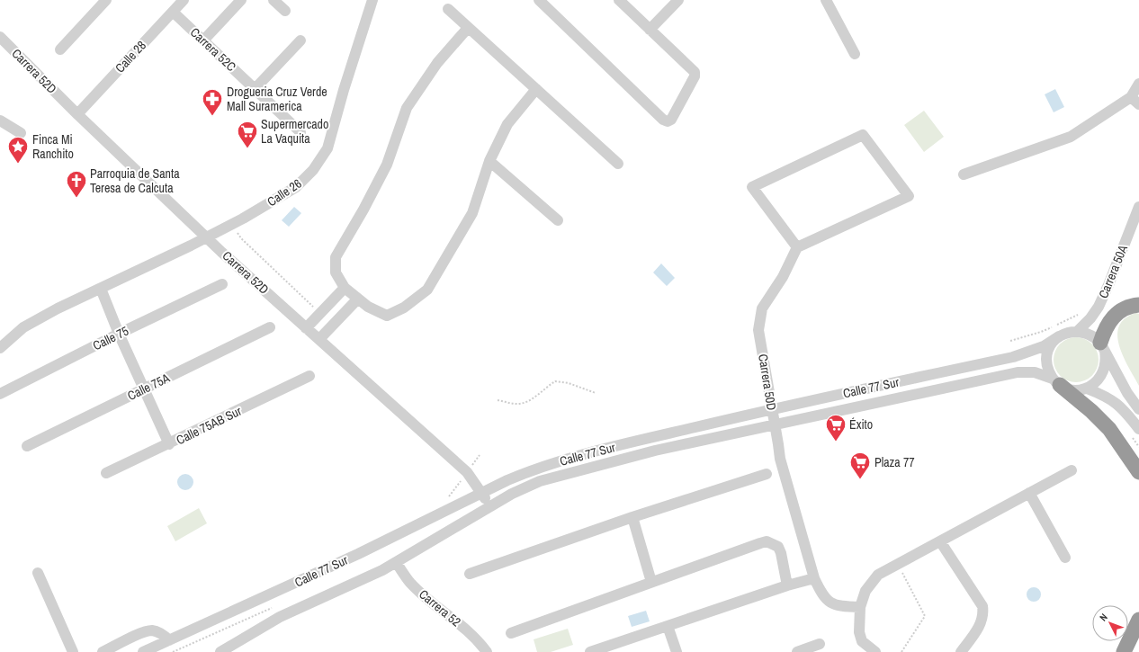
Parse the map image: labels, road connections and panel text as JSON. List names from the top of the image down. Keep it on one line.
{"streets":{"street":["Carrera 52C","Calle 28","Carrera 52D","Calle 26","Carrera 50A","Calle 75","Carrera 50D","Calle 75A","Calle 77 Sur","Calle 75AB Sur","Carrera 52"]},"crossings":[["Carrera 52C","Calle 28"],["Calle 28","Carrera 52D"],["Carrera 52D","Calle 26"],["Carrera 52D","Calle 77 Sur"],["Carrera 50A","Calle 77 Sur"],["Carrera 50D","Calle 77 Sur"],["Calle 77 Sur","Carrera 52"]],"places":{"pharmacy":["Drogueria Cruz Verde Mall Suramerica"],"supermarket":["Supermercado La Vaquita","Éxito","Plaza 77"],"place":["Finca Mi Ranchito"],"church":["Parroquia de Santa Teresa de Calcuta"]},"north":"top left"}
